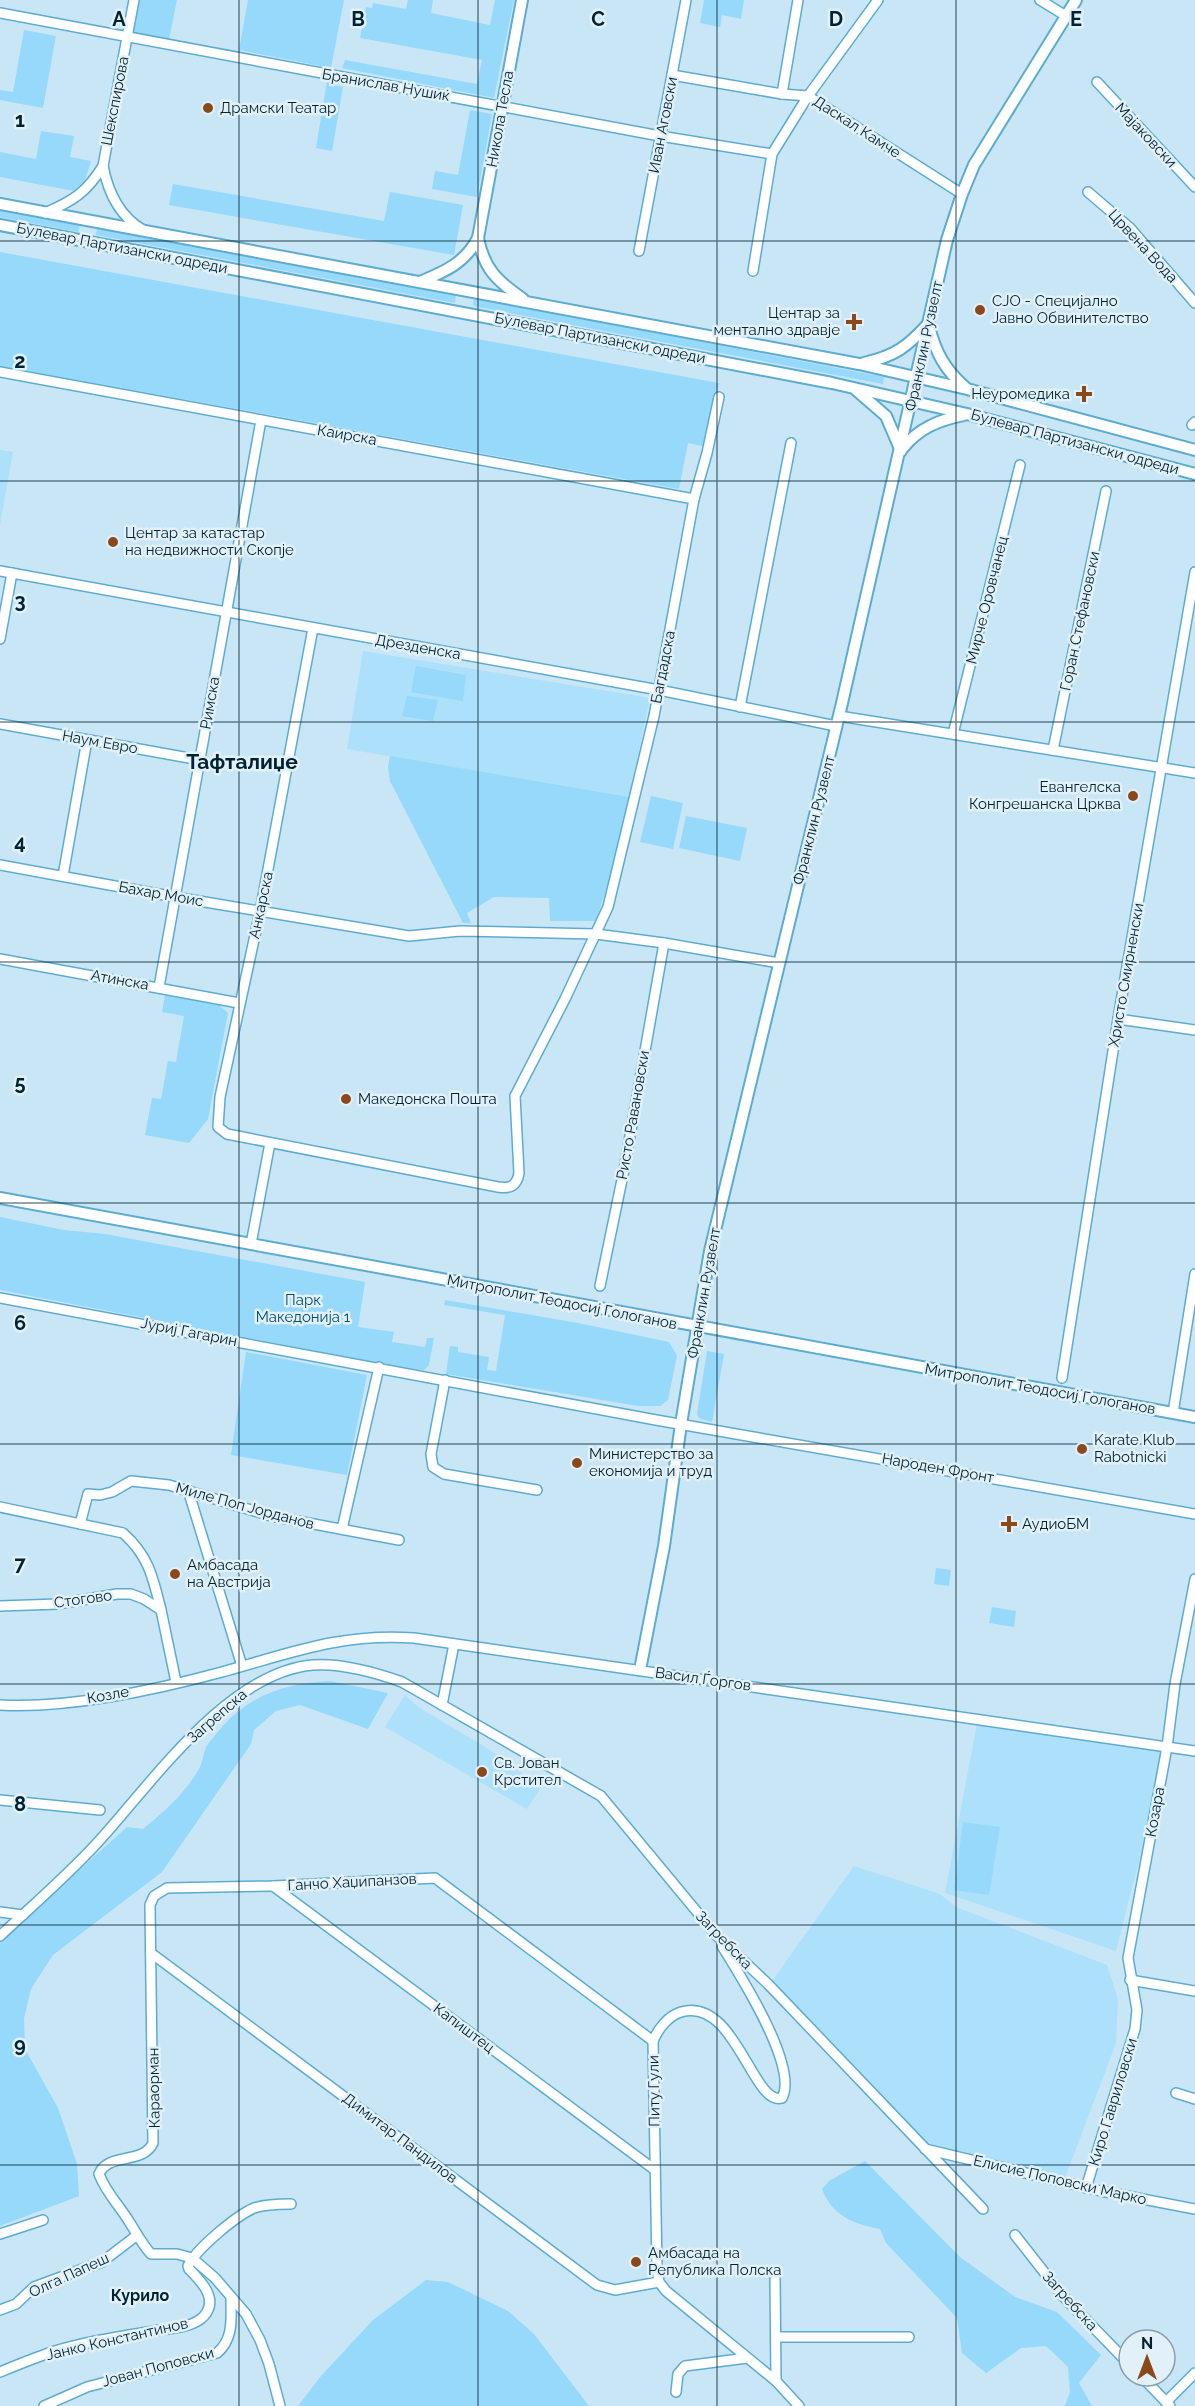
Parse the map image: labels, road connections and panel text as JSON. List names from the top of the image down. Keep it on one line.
{"streets":{"street":["Бранислав Нушиќ","Шекспирова","Никола Тесла","Иван Аговски","Даскал Камче","Мајаковски","Црвена Вода","Булевар Партизански одреди","Франклин Рузвелт","Каирска","Мирче Оровчанец","Горан Стефановски","Дрезденска","Багдадска","Римска","Наум Евро","Бахар Моис","Анкарска","Христо Смирненски","Атинска","Ристо Равановски","Митрополит Теодосиј Гологанов","Јуриј Гагарин","Народен Фронт","Миле Поп Јорданов","Стогово","Васил Ѓоргов","Козле","Загрепска","Козара","Ганчо Хаџипанзов","Загребска","Капиштец","Караорман","Питу Гули","Киро Гавриловски","Димитар Пандилов","Елисие Поповски Марко","Олга Папеш","Јанко Константинов","Јован Поповски"]},"crossings":[["Бранислав Нушиќ","Шекспирова"],["Бранислав Нушиќ","Никола Тесла"],["Бранислав Нушиќ","Иван Аговски"],["Шекспирова","Булевар Партизански одреди"],["Никола Тесла","Булевар Партизански одреди"],["Иван Аговски","Даскал Камче"],["Даскал Камче","Франклин Рузвелт"],["Булевар Партизански одреди","Франклин Рузвелт"],["Франклин Рузвелт","Дрезденска"],["Франклин Рузвелт","Бахар Моис"],["Франклин Рузвелт","Митрополит Теодосиј Гологанов"],["Франклин Рузвелт","Јуриј Гагарин"],["Франклин Рузвелт","Народен Фронт"],["Франклин Рузвелт","Васил Ѓоргов"],["Каирска","Багдадска"],["Каирска","Римска"],["Мирче Оровчанец","Дрезденска"],["Горан Стефановски","Дрезденска"],["Дрезденска","Багдадска"],["Дрезденска","Римска"],["Дрезденска","Анкарска"],["Дрезденска","Христо Смирненски"],["Багдадска","Бахар Моис"],["Багдадска","Анкарска"],["Римска","Наум Евро"],["Римска","Бахар Моис"],["Римска","Атинска"],["Бахар Моис","Анкарска"],["Бахар Моис","Ристо Равановски"],["Анкарска","Атинска"],["Јуриј Гагарин","Народен Фронт"],["Васил Ѓоргов","Козле"],["Васил Ѓоргов","Козара"],["Загрепска","Загребска"],["Козара","Киро Гавриловски"],["Ганчо Хаџипанзов","Капиштец"],["Ганчо Хаџипанзов","Караорман"],["Ганчо Хаџипанзов","Питу Гули"],["Загребска","Питу Гули"],["Загребска","Елисие Поповски Марко"],["Капиштец","Питу Гули"],["Караорман","Димитар Пандилов"],["Караорман","Олга Папеш"],["Караорман","Јанко Константинов"],["Питу Гули","Димитар Пандилов"],["Киро Гавриловски","Елисие Поповски Марко"]],"districts":["Тафталиџе","Курило"],"parks":["Парк Македонија 1"],"places":{"other":["Драмски Театар","СЈО - Специјално Јавно Обвинителство","Центар за катастар на недвижности Скопје","Евангелска Конгрешанска Црква","Македонска Пошта","Karate Klub Rabotnicki","Министерство за економија и труд","Амбасада на Австрија","Св. Јован Крстител","Амбасада на Република Полска"],"health":["Центар за ментално здравје","Неуромедика","АудиоБМ"]},"north":"top","grid":{"columns":["A","B","C","D","E"],"rows":["1","2","3","4","5","6","7","8","9"]}}
